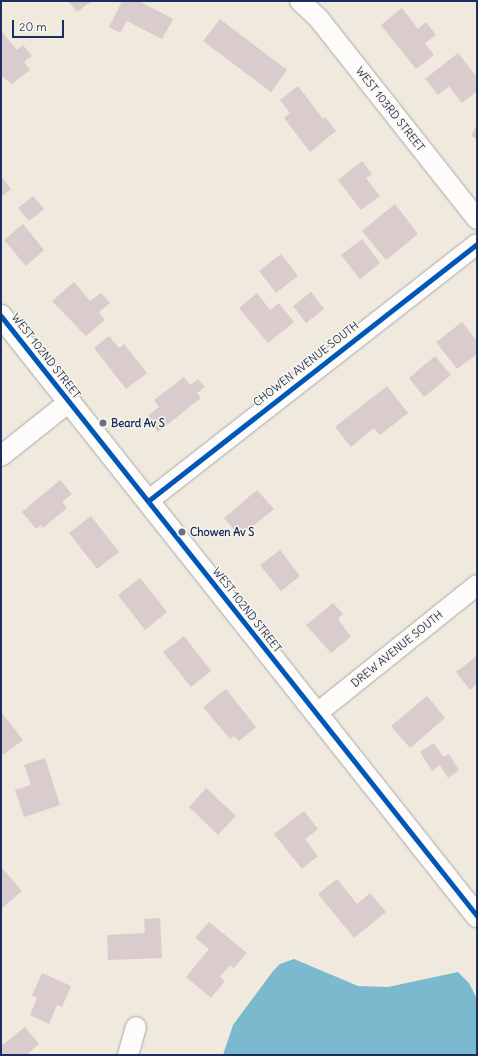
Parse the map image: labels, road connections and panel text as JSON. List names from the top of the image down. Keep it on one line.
{"streets":{"street":["WEST 103RD STREET","WEST 102ND STREET","CHOWEN AVENUE SOUTH","DREW AVENUE SOUTH"]},"crossings":[["WEST 102ND STREET","CHOWEN AVENUE SOUTH"],["WEST 102ND STREET","DREW AVENUE SOUTH"]],"places":["Beard Av S","Chowen Av S"],"scale_bar":"20 m"}
